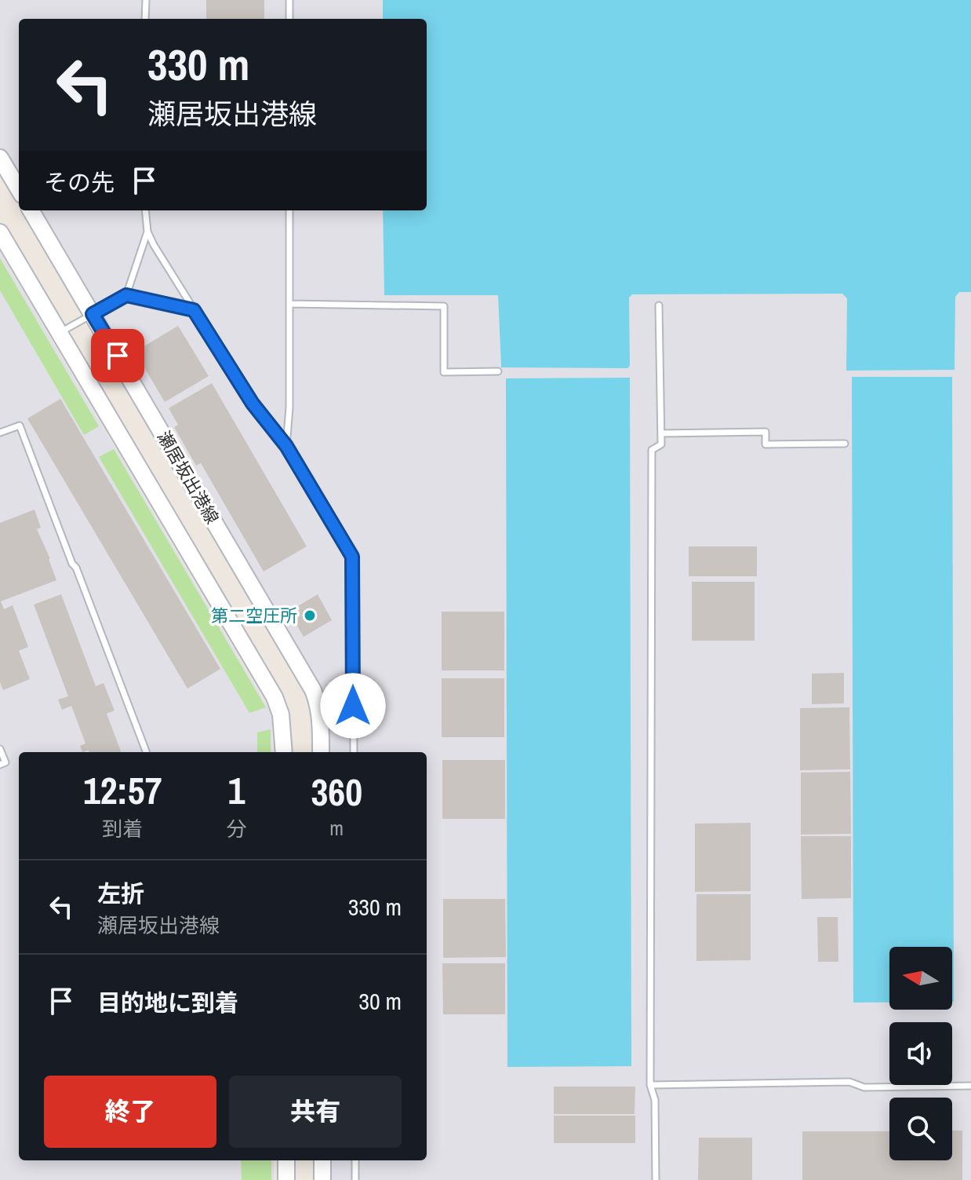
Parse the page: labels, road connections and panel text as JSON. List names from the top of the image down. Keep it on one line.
{"streets":{"main road":["瀬居坂出港線"]},"places":["第二空圧所"],"north":"left","page":{"turn":["330 m","瀬居坂出港線"],"then":"その先","eta":["12:57","到着","1","分","360","m"],"list":[{"name":"左折","note":"瀬居坂出港線","value":"330 m"},{"name":"目的地に到着","value":"30 m"}],"buttons":["終了","共有"]}}
